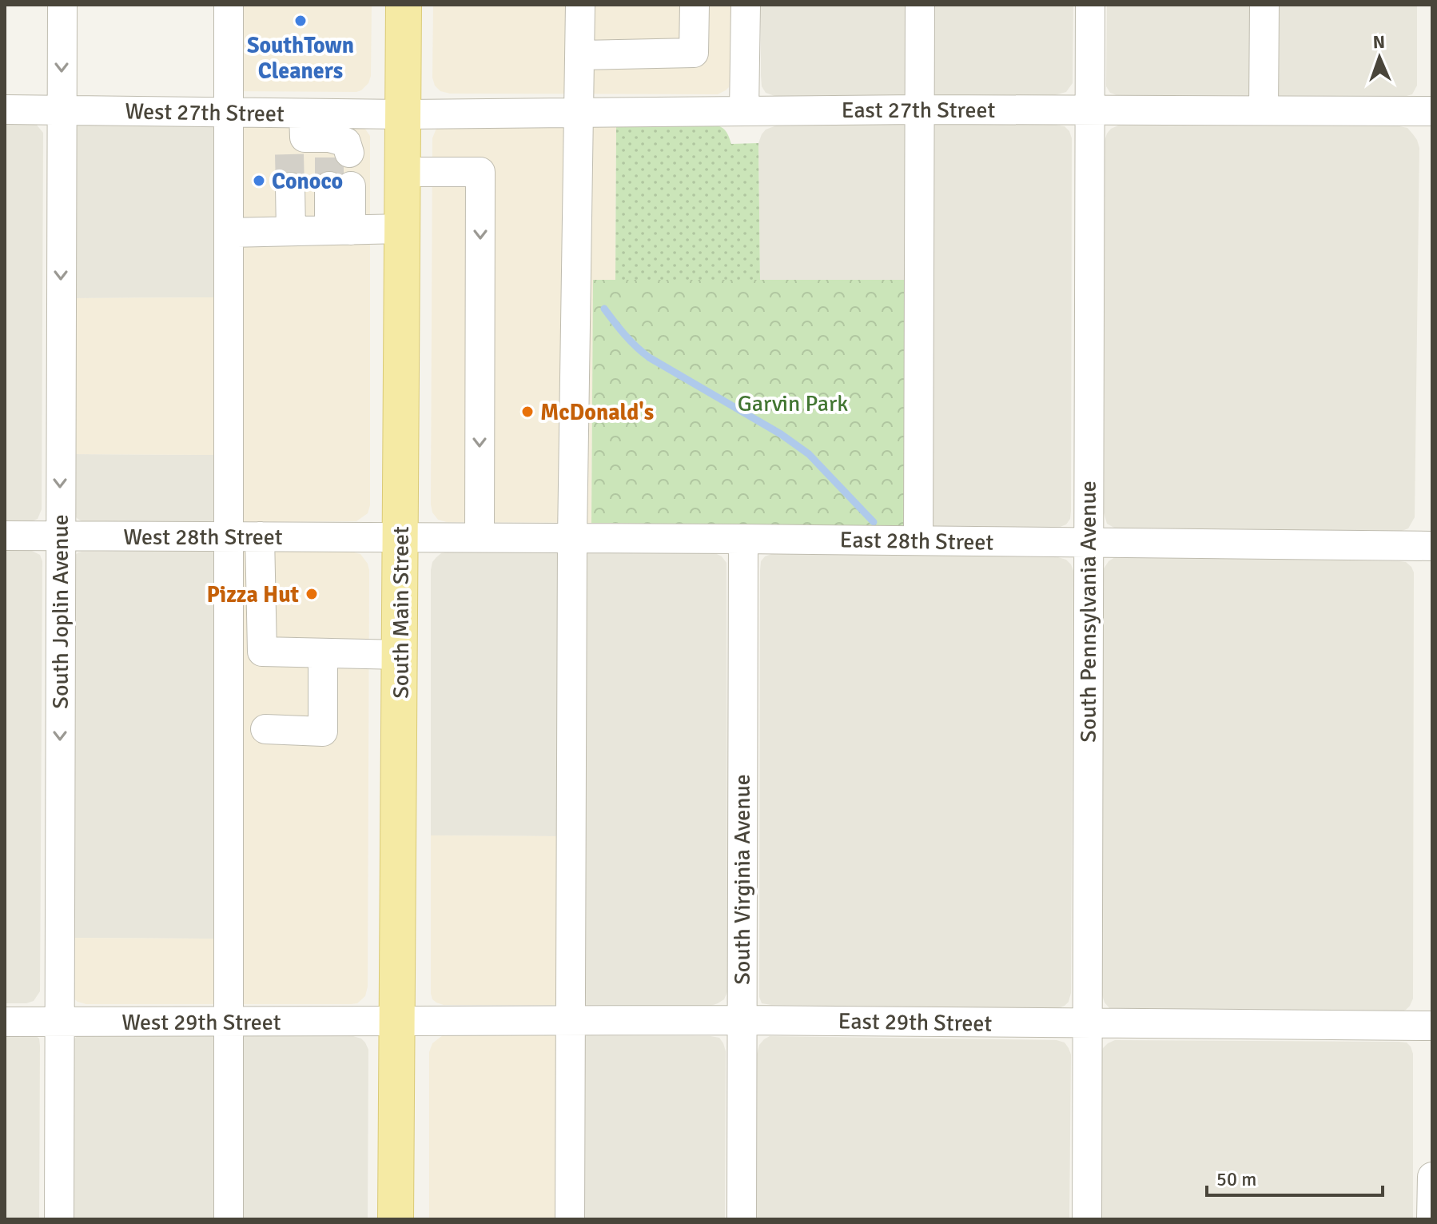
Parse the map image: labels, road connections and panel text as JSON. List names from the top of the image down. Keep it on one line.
{"streets":{"main road":["South Main Street"],"street":["East 27th Street","West 27th Street","West 28th Street","East 28th Street","South Joplin Avenue","South Pennsylvania Avenue","South Virginia Avenue","West 29th Street","East 29th Street"]},"crossings":[["East 27th Street","West 27th Street"],["East 27th Street","South Pennsylvania Avenue"],["East 27th Street","South Main Street"],["West 27th Street","South Joplin Avenue"],["West 27th Street","South Main Street"],["West 28th Street","East 28th Street"],["West 28th Street","South Joplin Avenue"],["West 28th Street","South Main Street"],["East 28th Street","South Pennsylvania Avenue"],["East 28th Street","South Main Street"],["East 28th Street","South Virginia Avenue"],["South Joplin Avenue","West 29th Street"],["South Pennsylvania Avenue","East 29th Street"],["South Main Street","West 29th Street"],["South Main Street","East 29th Street"],["South Virginia Avenue","East 29th Street"],["West 29th Street","East 29th Street"]],"parks":["Garvin Park"],"places":["SouthTown Cleaners","Conoco","McDonald's","Pizza Hut"],"scale_bar":"50 m","north":"top"}
